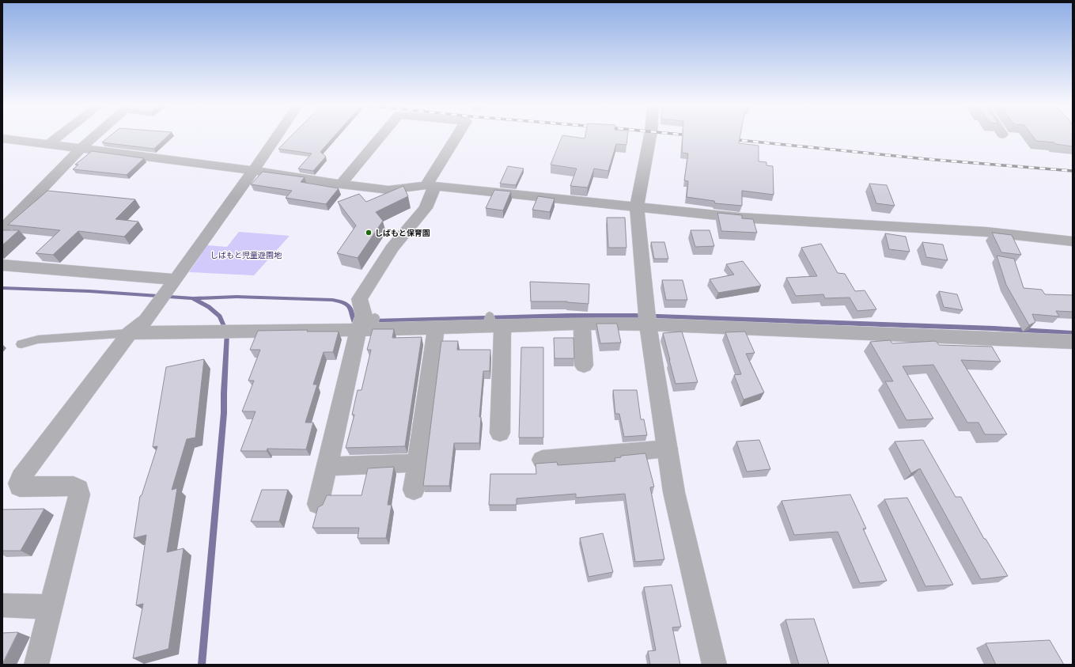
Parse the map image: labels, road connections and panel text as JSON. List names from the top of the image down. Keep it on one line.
{"parks":["しばもと児童遊園地"],"places":["しばもと保育園"]}
